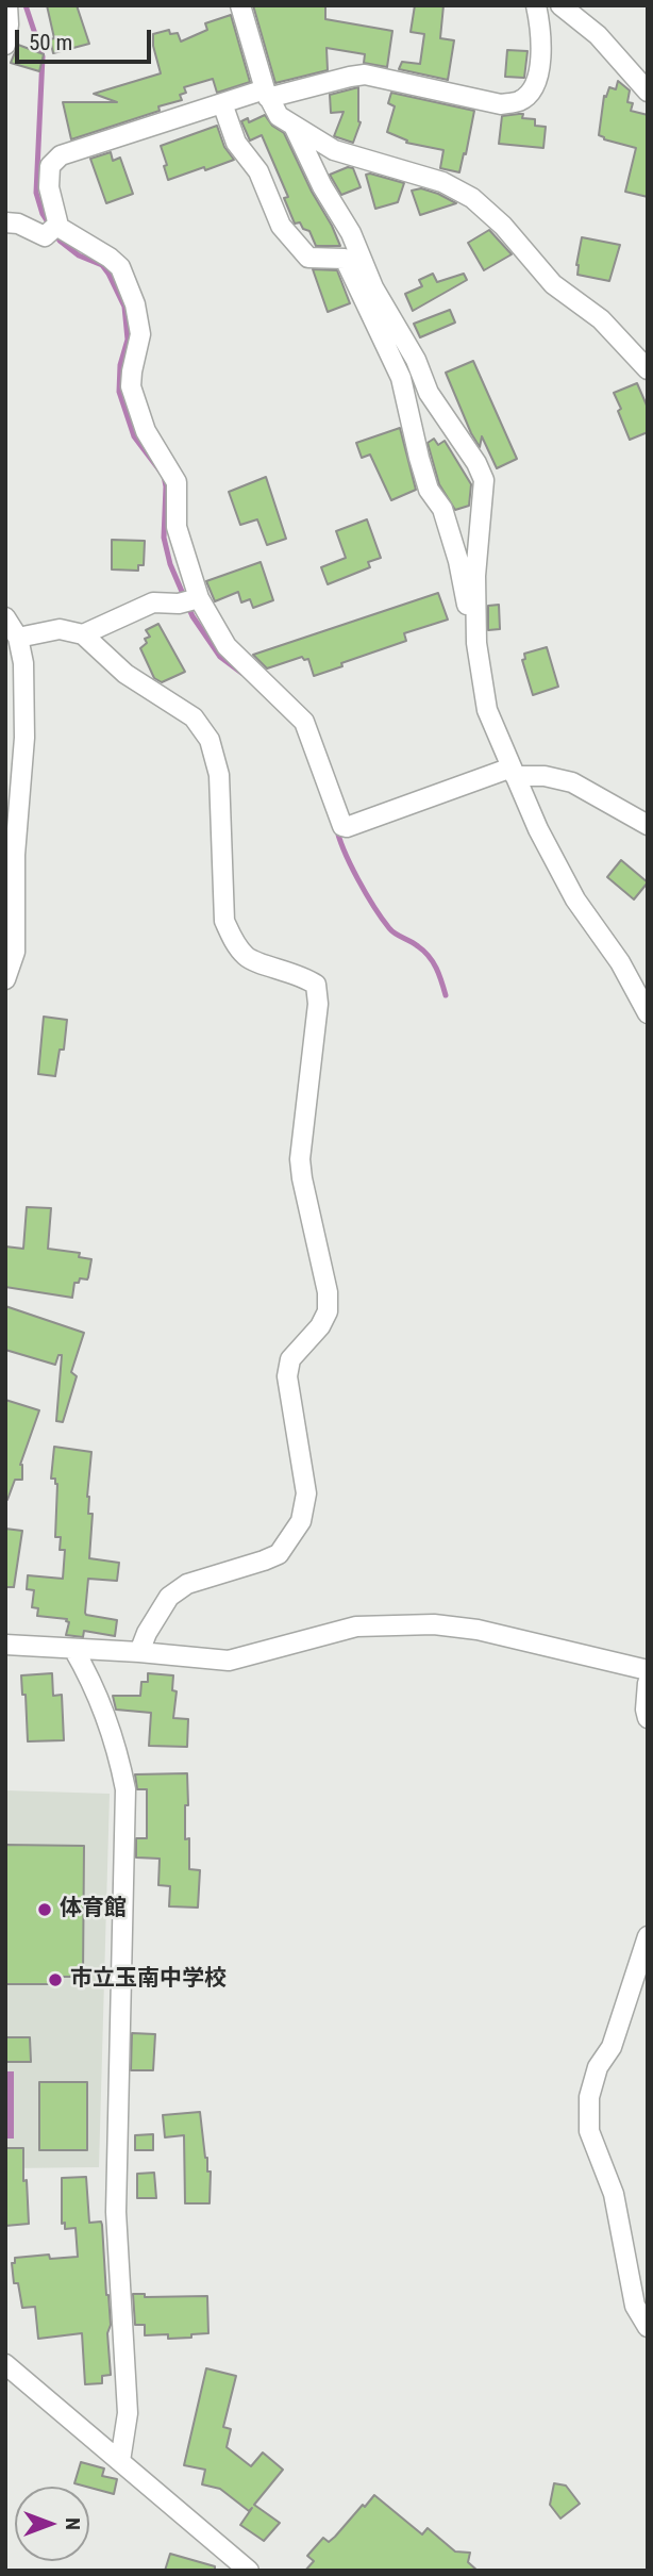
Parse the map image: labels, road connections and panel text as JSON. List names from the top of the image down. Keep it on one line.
{"places":["体育館","市立玉南中学校"],"scale_bar":"50 m","north":"right"}
